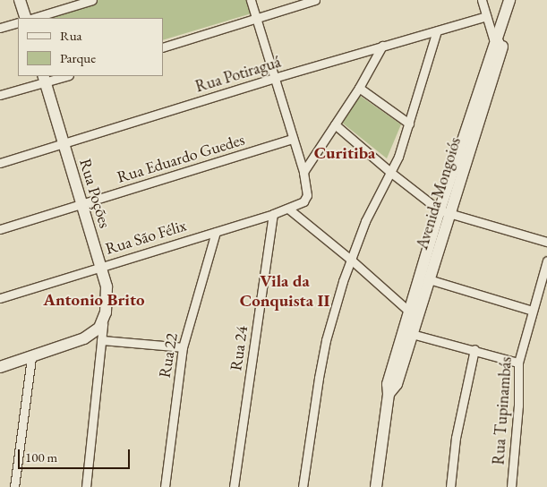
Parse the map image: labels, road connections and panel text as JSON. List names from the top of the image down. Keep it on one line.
{"streets":{"street":["Rua Potiraguá","Rua Eduardo Guedes","Rua Poções","Avenida Mongoiós","Rua São Félix","Rua 24","Rua 22","Rua Tupinambás"]},"crossings":[["Rua Potiraguá","Rua Poções"],["Rua Eduardo Guedes","Rua Poções"],["Rua Poções","Rua São Félix"],["Rua São Félix","Rua 24"],["Rua São Félix","Rua 22"]],"districts":["Curitiba","Vila da Conquista II","Antonio Brito"],"legend":["Rua","Parque"],"scale_bar":"100 m"}
